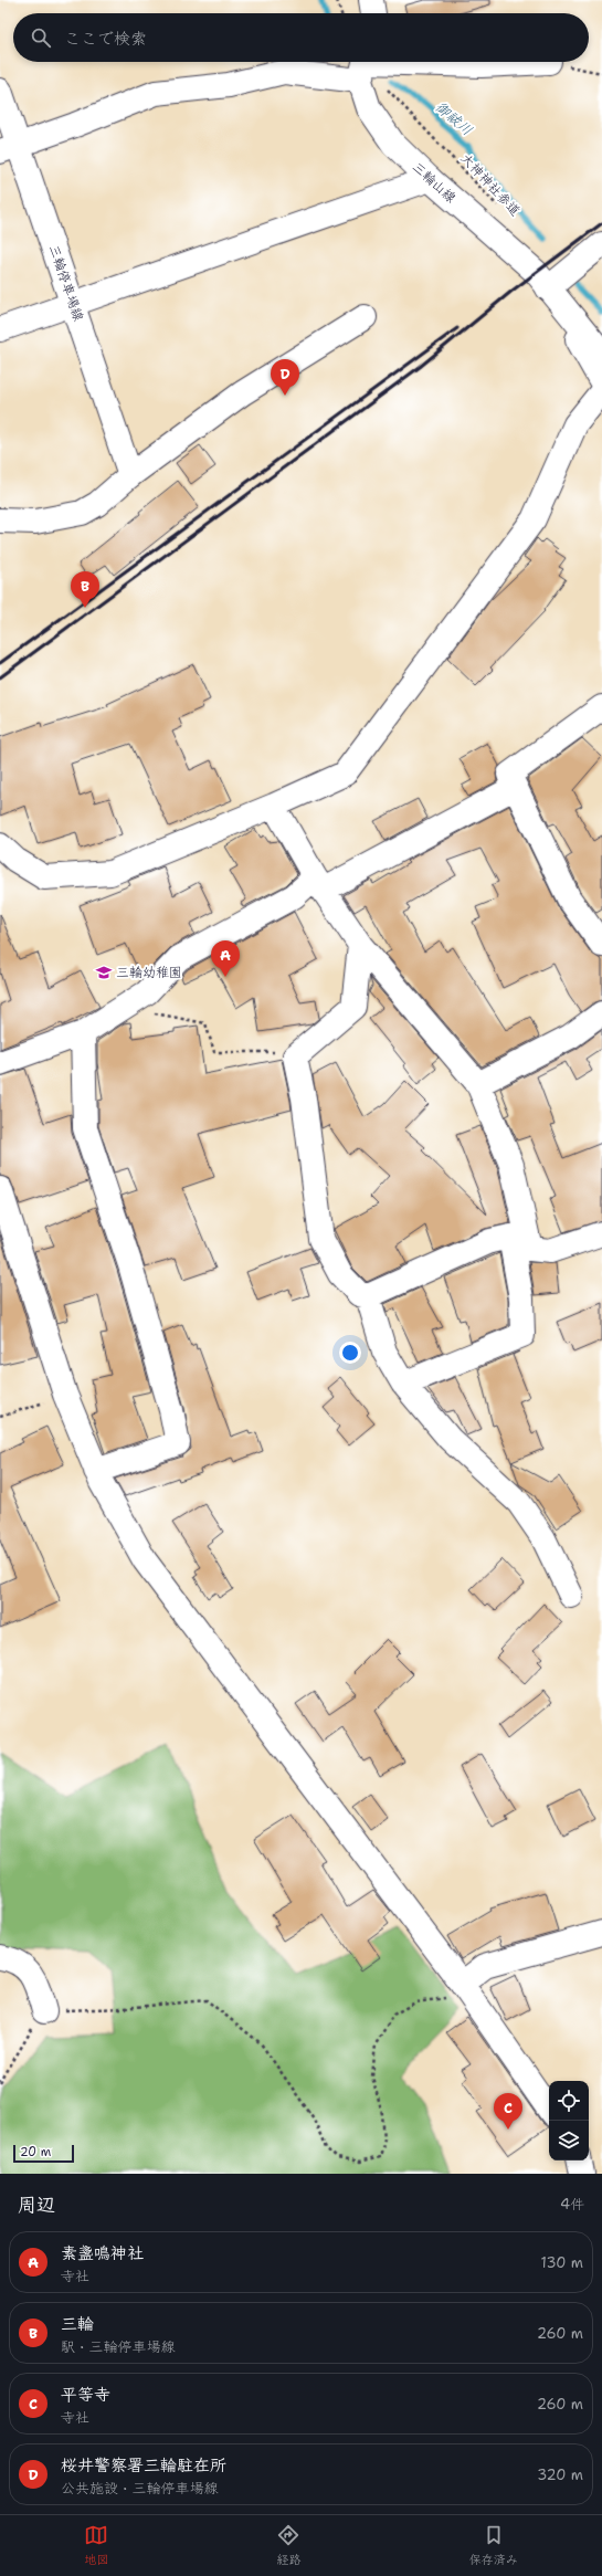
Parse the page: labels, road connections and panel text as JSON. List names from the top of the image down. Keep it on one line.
{"streets":{"street":["三輪山線","三輪停車場線"],"path":["大神神社参道"]},"water":["御祓川"],"places":{"school or university":["三輪幼稚園"]},"scale_bar":"20 m","page":{"search":"ここで検索","pins":["D","B","A","C"],"scale":"20 m","heading":["周辺","4件"],"list":[{"mark":"A","name":"素盞鳴神社","note":"寺社","value":"130 m"},{"mark":"B","name":"三輪","note":"駅 · 三輪停車場線","value":"260 m"},{"mark":"C","name":"平等寺","note":"寺社","value":"260 m"},{"mark":"D","name":"桜井警察署三輪駐在所","note":"公共施設 · 三輪停車場線","value":"320 m"}],"nav":["地図","経路","保存済み"]}}
